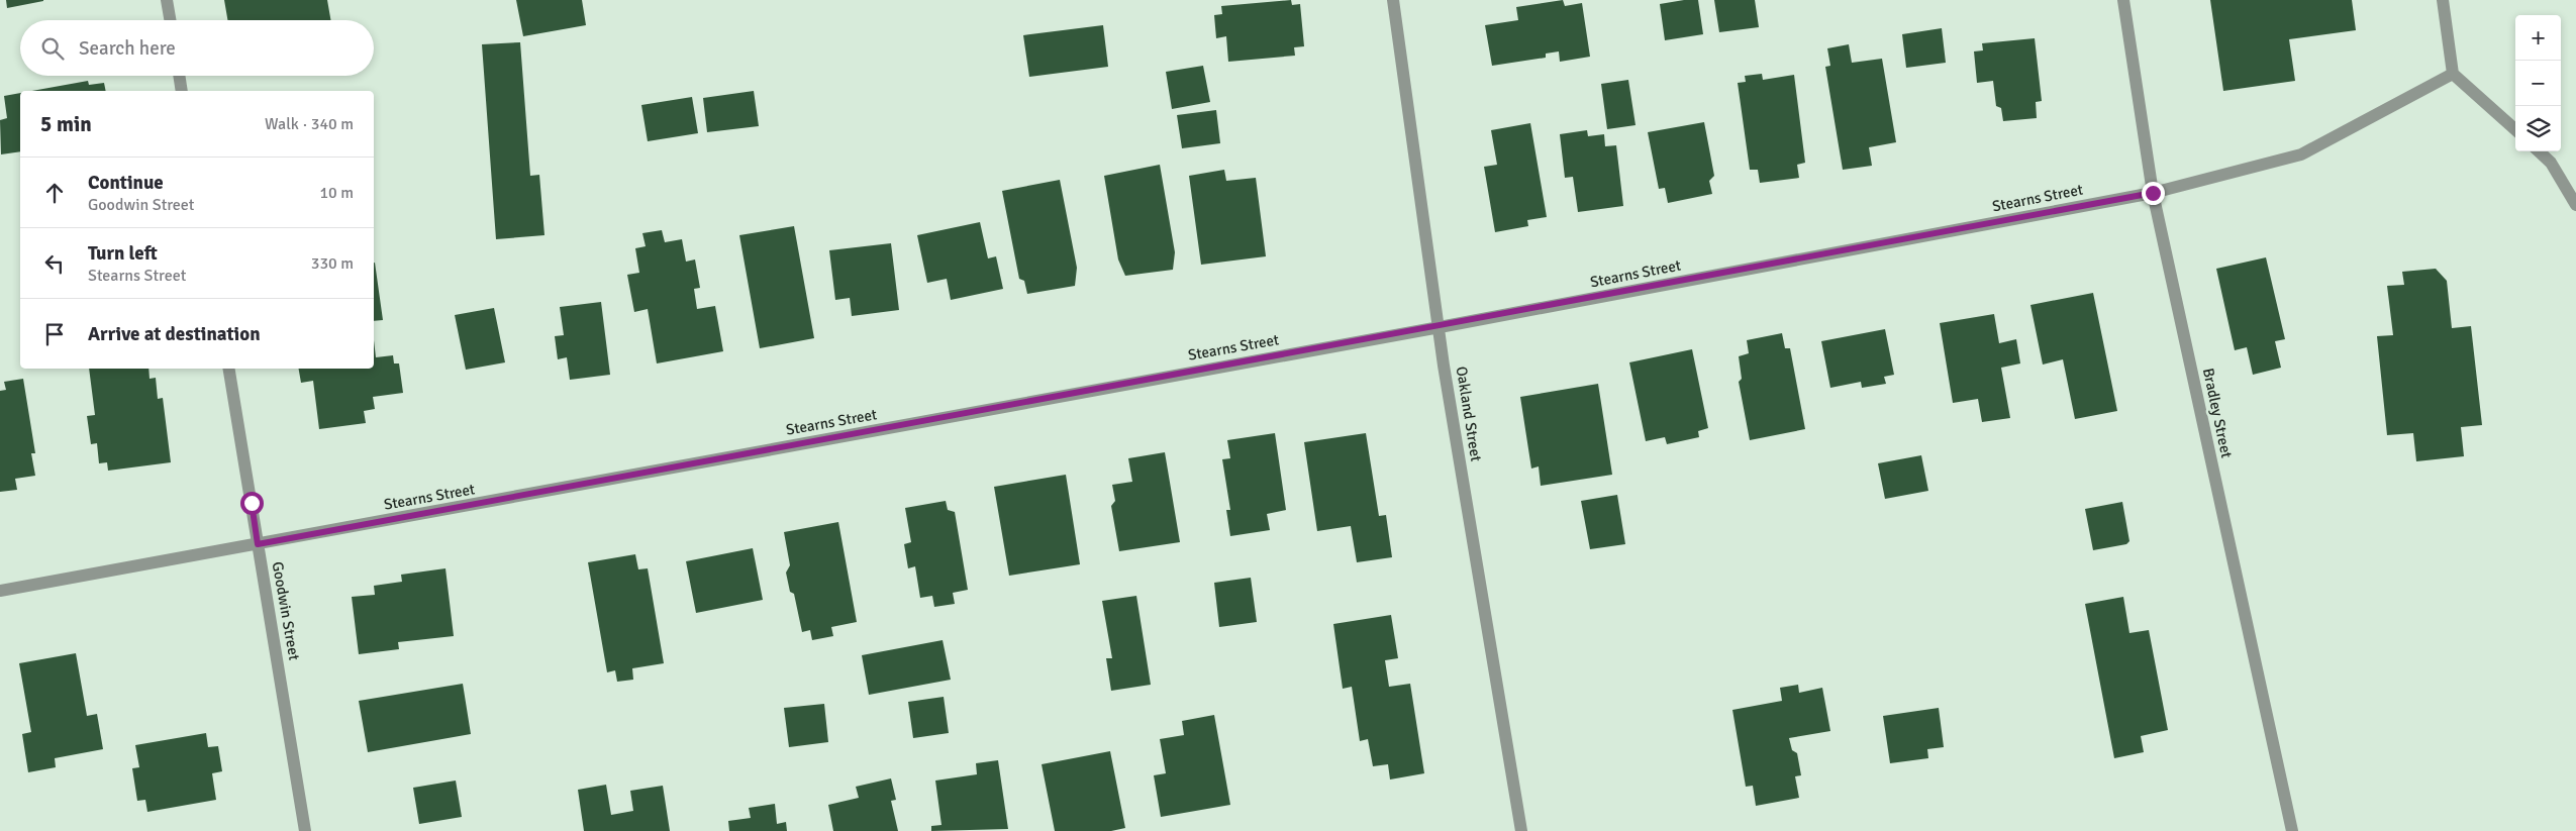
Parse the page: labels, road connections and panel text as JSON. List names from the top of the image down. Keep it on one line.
{"streets":{"street":["Stearns Street","Bradley Street","Oakland Street","Goodwin Street"]},"crossings":[["Stearns Street","Bradley Street"],["Stearns Street","Oakland Street"],["Stearns Street","Goodwin Street"]],"page":{"map_buttons":["+","−"],"search":"Search here","heading":["5 min","Walk · 340 m"],"list":[["Continue","Goodwin Street","10 m"],["Turn left","Stearns Street","330 m"],"Arrive at destination"]}}
